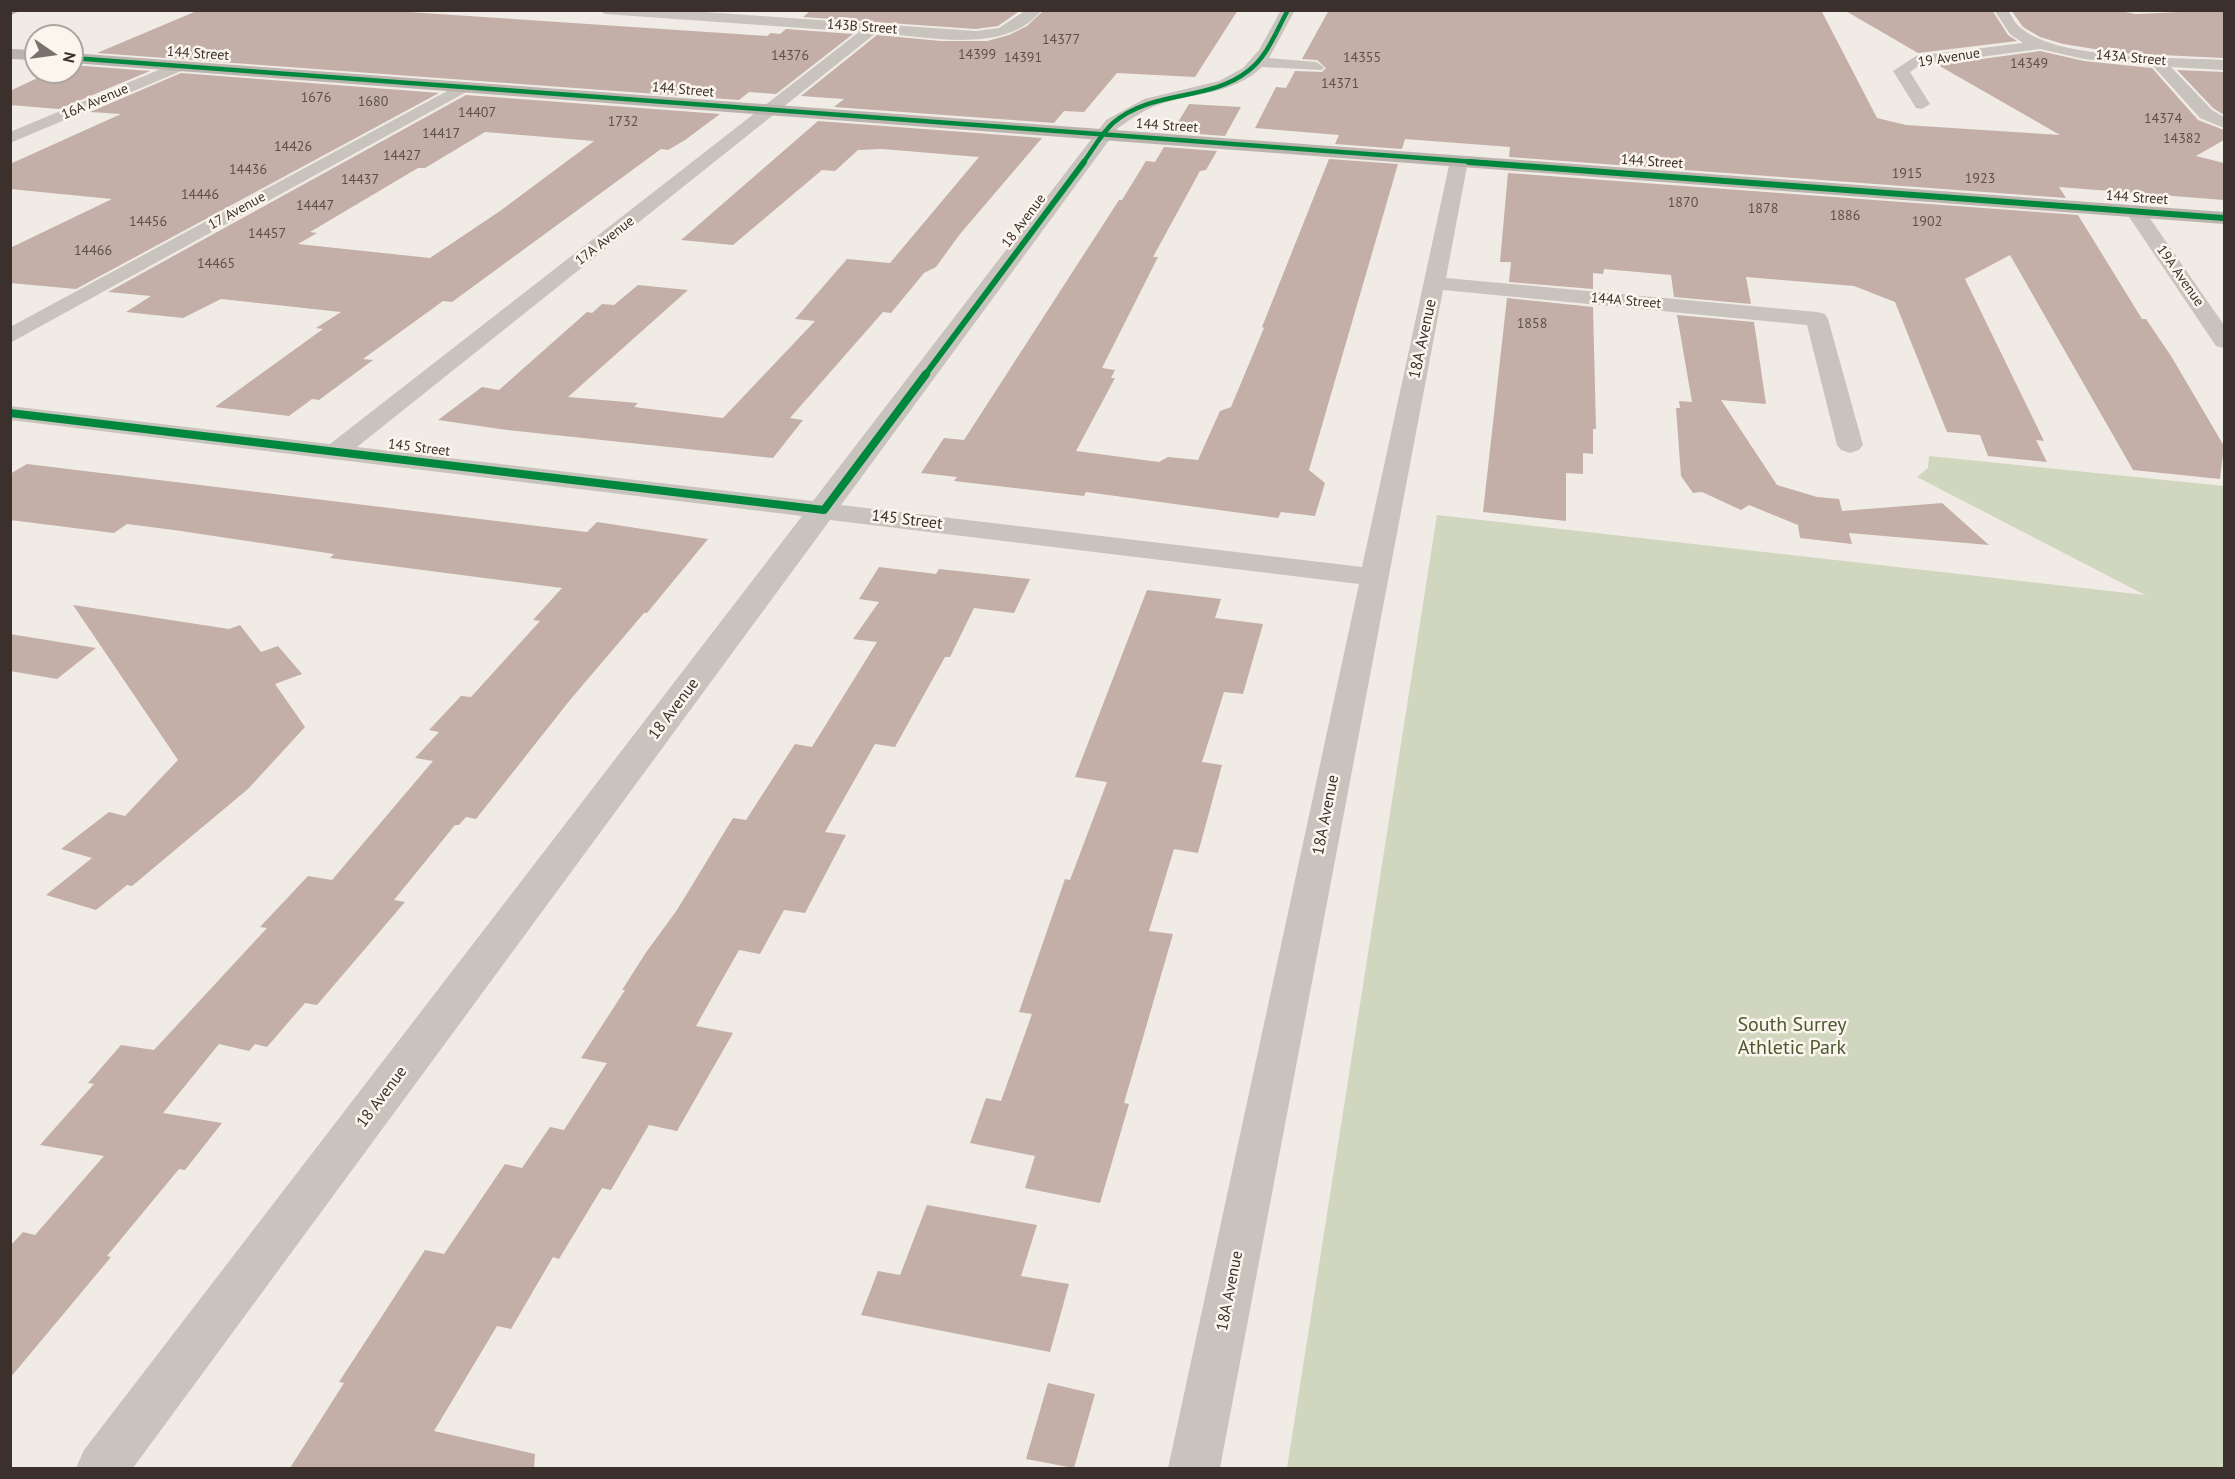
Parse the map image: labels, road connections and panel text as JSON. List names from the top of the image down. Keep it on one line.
{"streets":{"street":["143B Street","144 Street","19 Avenue","143A Street","16A Avenue","17 Avenue","18 Avenue","17A Avenue","19A Avenue","144A Street","18A Avenue","145 Street"]},"crossings":[["143B Street","17A Avenue"],["144 Street","16A Avenue"],["144 Street","17 Avenue"],["144 Street","18 Avenue"],["144 Street","17A Avenue"],["144 Street","19A Avenue"],["144 Street","18A Avenue"],["19 Avenue","143A Street"],["18 Avenue","145 Street"],["17A Avenue","145 Street"],["144A Street","18A Avenue"],["18A Avenue","145 Street"]],"parks":["South Surrey Athletic Park"],"house_numbers":["14377","14399","14376","14391","14355","14349","14371","1676","1680","14407","14374","1732","14417","14382","14426","14427","14436","1915","1923","14437","14446","1870","14447","1878","1886","14456","1902","14457","14466","14465","1858"],"north":"right"}
